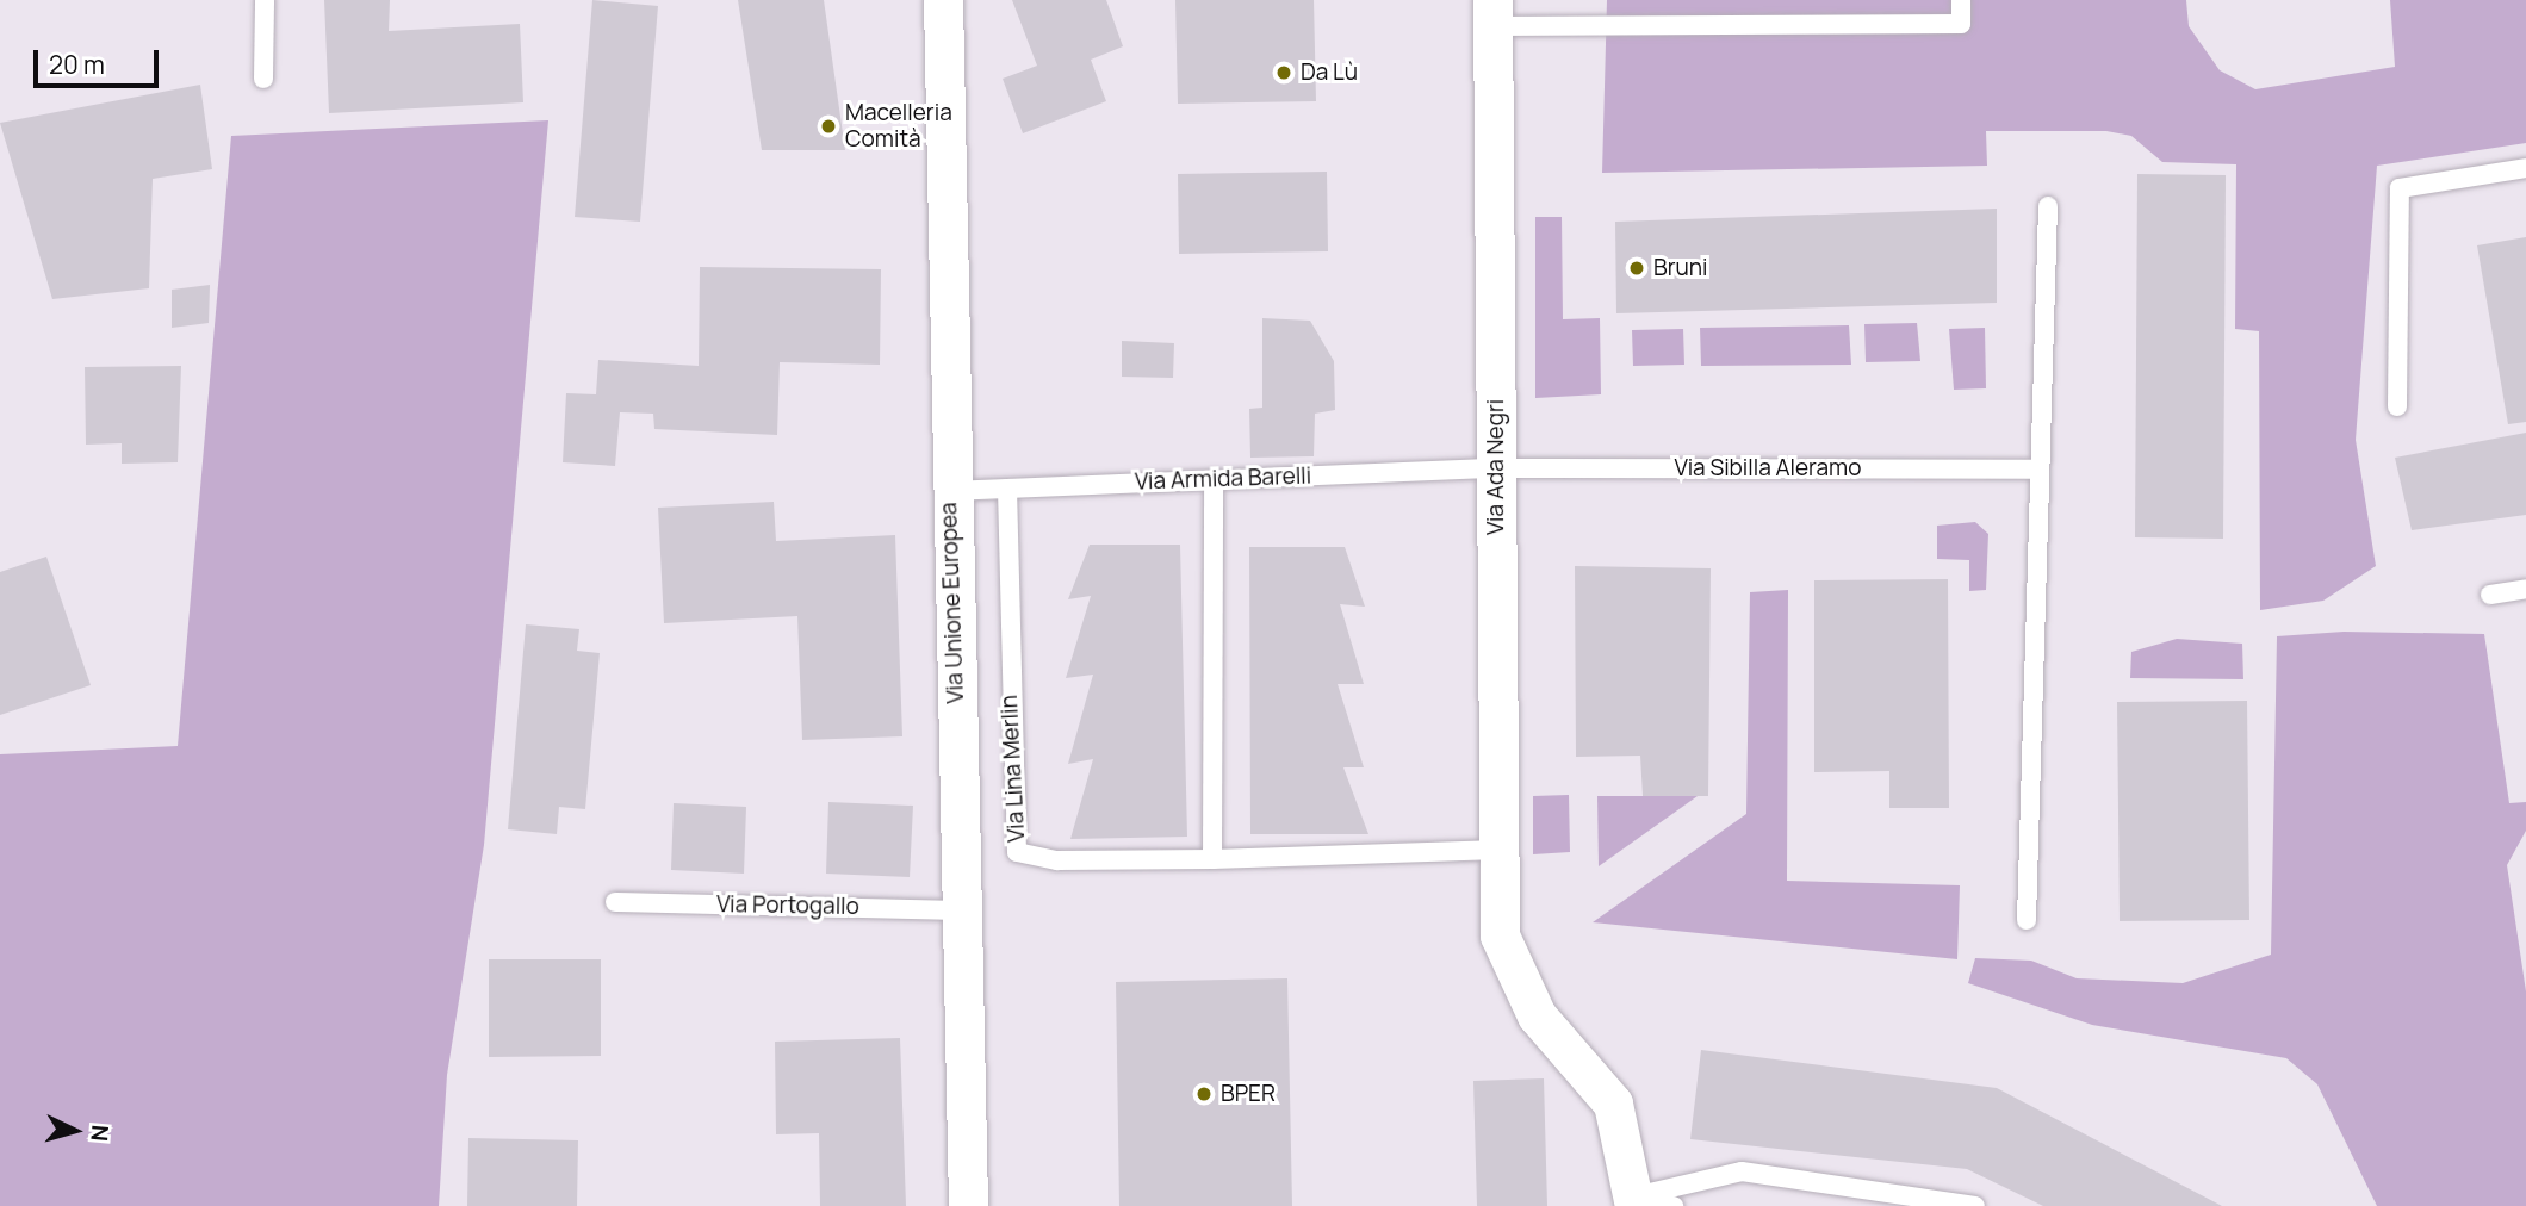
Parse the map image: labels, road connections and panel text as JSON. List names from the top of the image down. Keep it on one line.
{"streets":{"street":["Via Ada Negri","Via Unione Europea"],"lane":["Via Sibilla Aleramo","Via Armida Barelli","Via Lina Merlin","Via Portogallo"]},"crossings":[["Via Ada Negri","Via Sibilla Aleramo"],["Via Ada Negri","Via Armida Barelli"],["Via Ada Negri","Via Lina Merlin"],["Via Sibilla Aleramo","Via Armida Barelli"],["Via Armida Barelli","Via Unione Europea"],["Via Armida Barelli","Via Lina Merlin"],["Via Unione Europea","Via Portogallo"]],"places":["Da Lù","Macelleria Comità","Bruni","BPER"],"scale_bar":"20 m","north":"right"}
